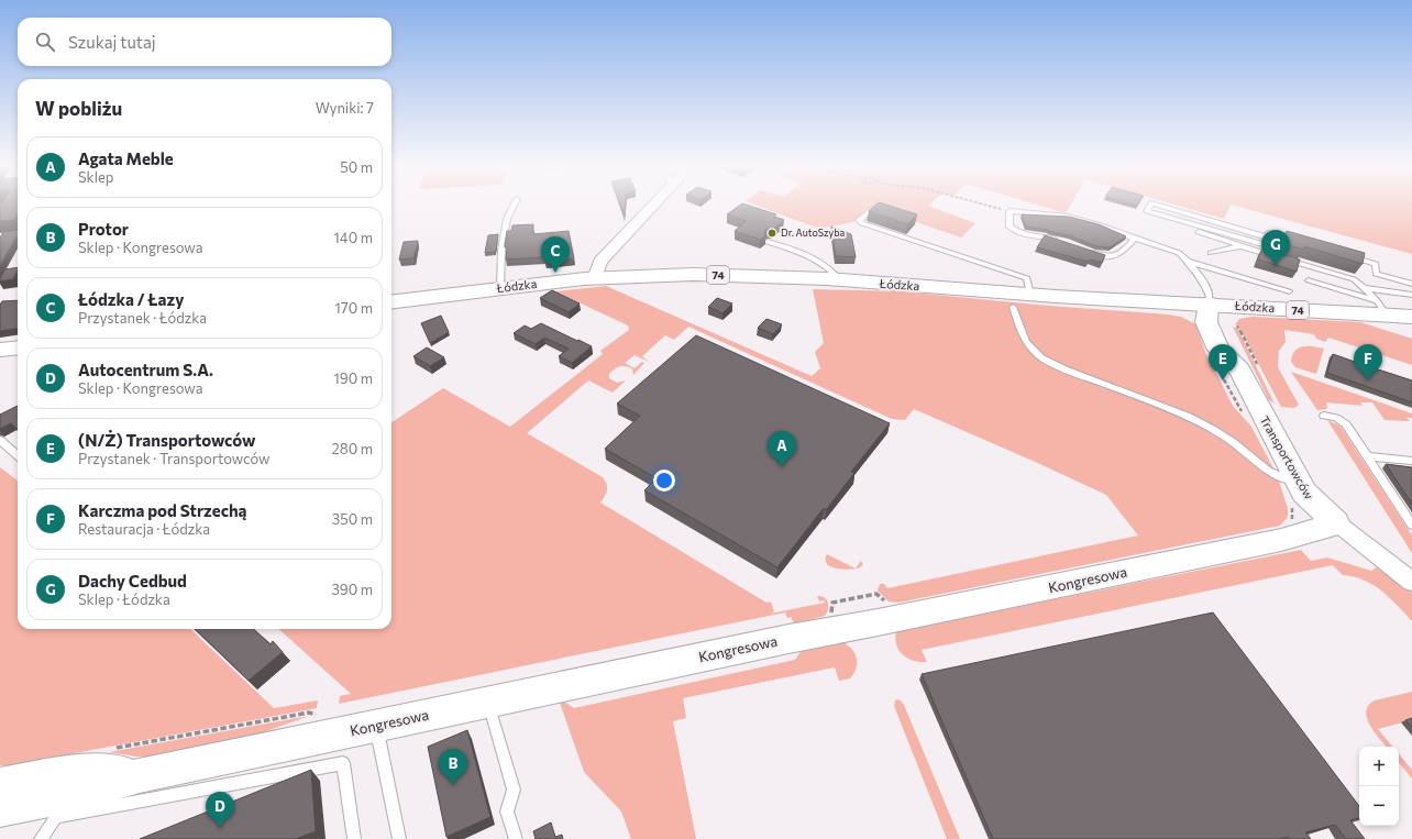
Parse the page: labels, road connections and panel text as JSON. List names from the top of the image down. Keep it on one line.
{"streets":{"street":["74","Łódzka","Transportowców","Kongresowa"]},"crossings":[["Łódzka","Transportowców"],["Transportowców","Kongresowa"]],"places":["Dr. AutoSzyba"],"page":{"search":"Szukaj tutaj","heading":["W pobliżu","Wyniki: 7"],"list":[{"mark":"A","name":"Agata Meble","note":"Sklep","value":"50 m"},{"mark":"B","name":"Protor","note":"Sklep · Kongresowa","value":"140 m"},{"mark":"C","name":"Łódzka / Łazy","note":"Przystanek · Łódzka","value":"170 m"},{"mark":"D","name":"Autocentrum S.A.","note":"Sklep · Kongresowa","value":"190 m"},{"mark":"E","name":"(N/Ż) Transportowców","note":"Przystanek · Transportowców","value":"280 m"},{"mark":"F","name":"Karczma pod Strzechą","note":"Restauracja · Łódzka","value":"350 m"},{"mark":"G","name":"Dachy Cedbud","note":"Sklep · Łódzka","value":"390 m"}],"pins":["G","C","E","F","A","B","D"],"map_buttons":["+","−"]}}
